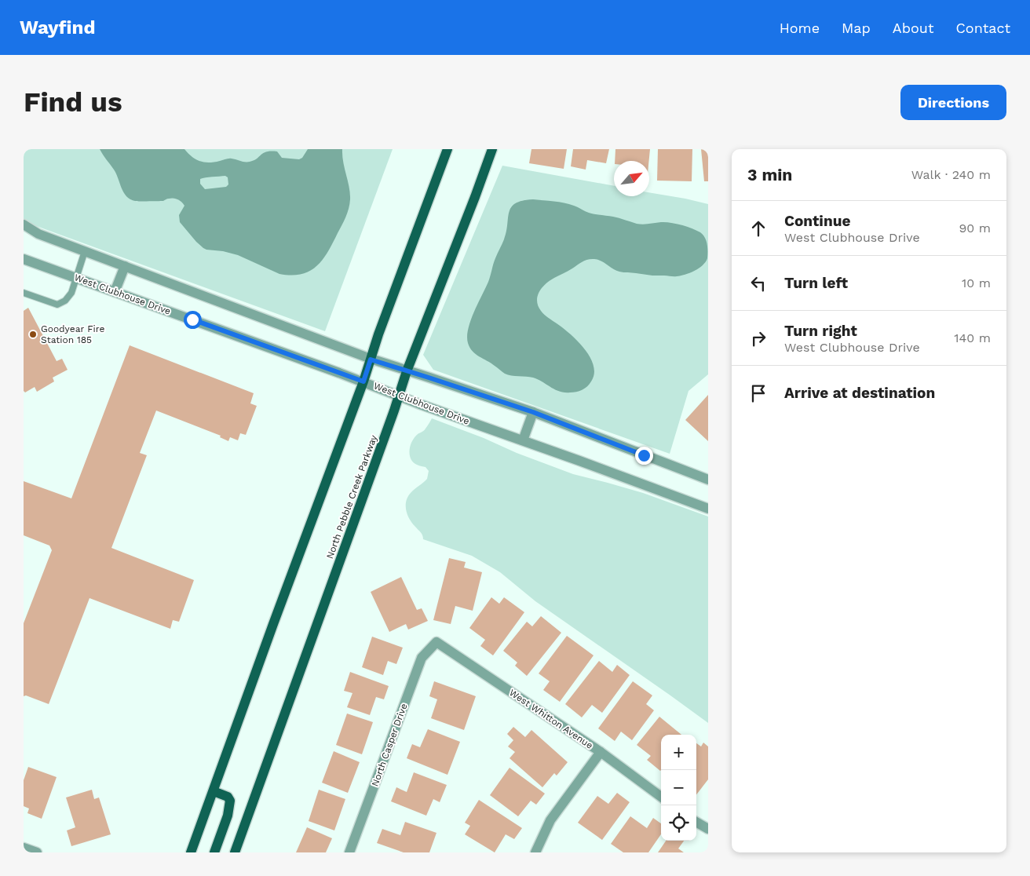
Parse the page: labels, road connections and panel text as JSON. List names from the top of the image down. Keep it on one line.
{"streets":{"main road":["North Pebble Creek Parkway"],"street":["West Clubhouse Drive","West Whitton Avenue","North Casper Drive"]},"crossings":[["West Clubhouse Drive","North Pebble Creek Parkway"],["West Whitton Avenue","North Casper Drive"]],"places":["Goodyear Fire Station 185"],"north":"top right","page":{"header":"Wayfind","nav":["Home","Map","About","Contact"],"buttons":"Directions","title":"Find us","heading":["3 min","Walk · 240 m"],"list":[["Continue","West Clubhouse Drive","90 m"],["Turn left","10 m"],["Turn right","West Clubhouse Drive","140 m"],"Arrive at destination"],"map_buttons":["+","−"]}}
